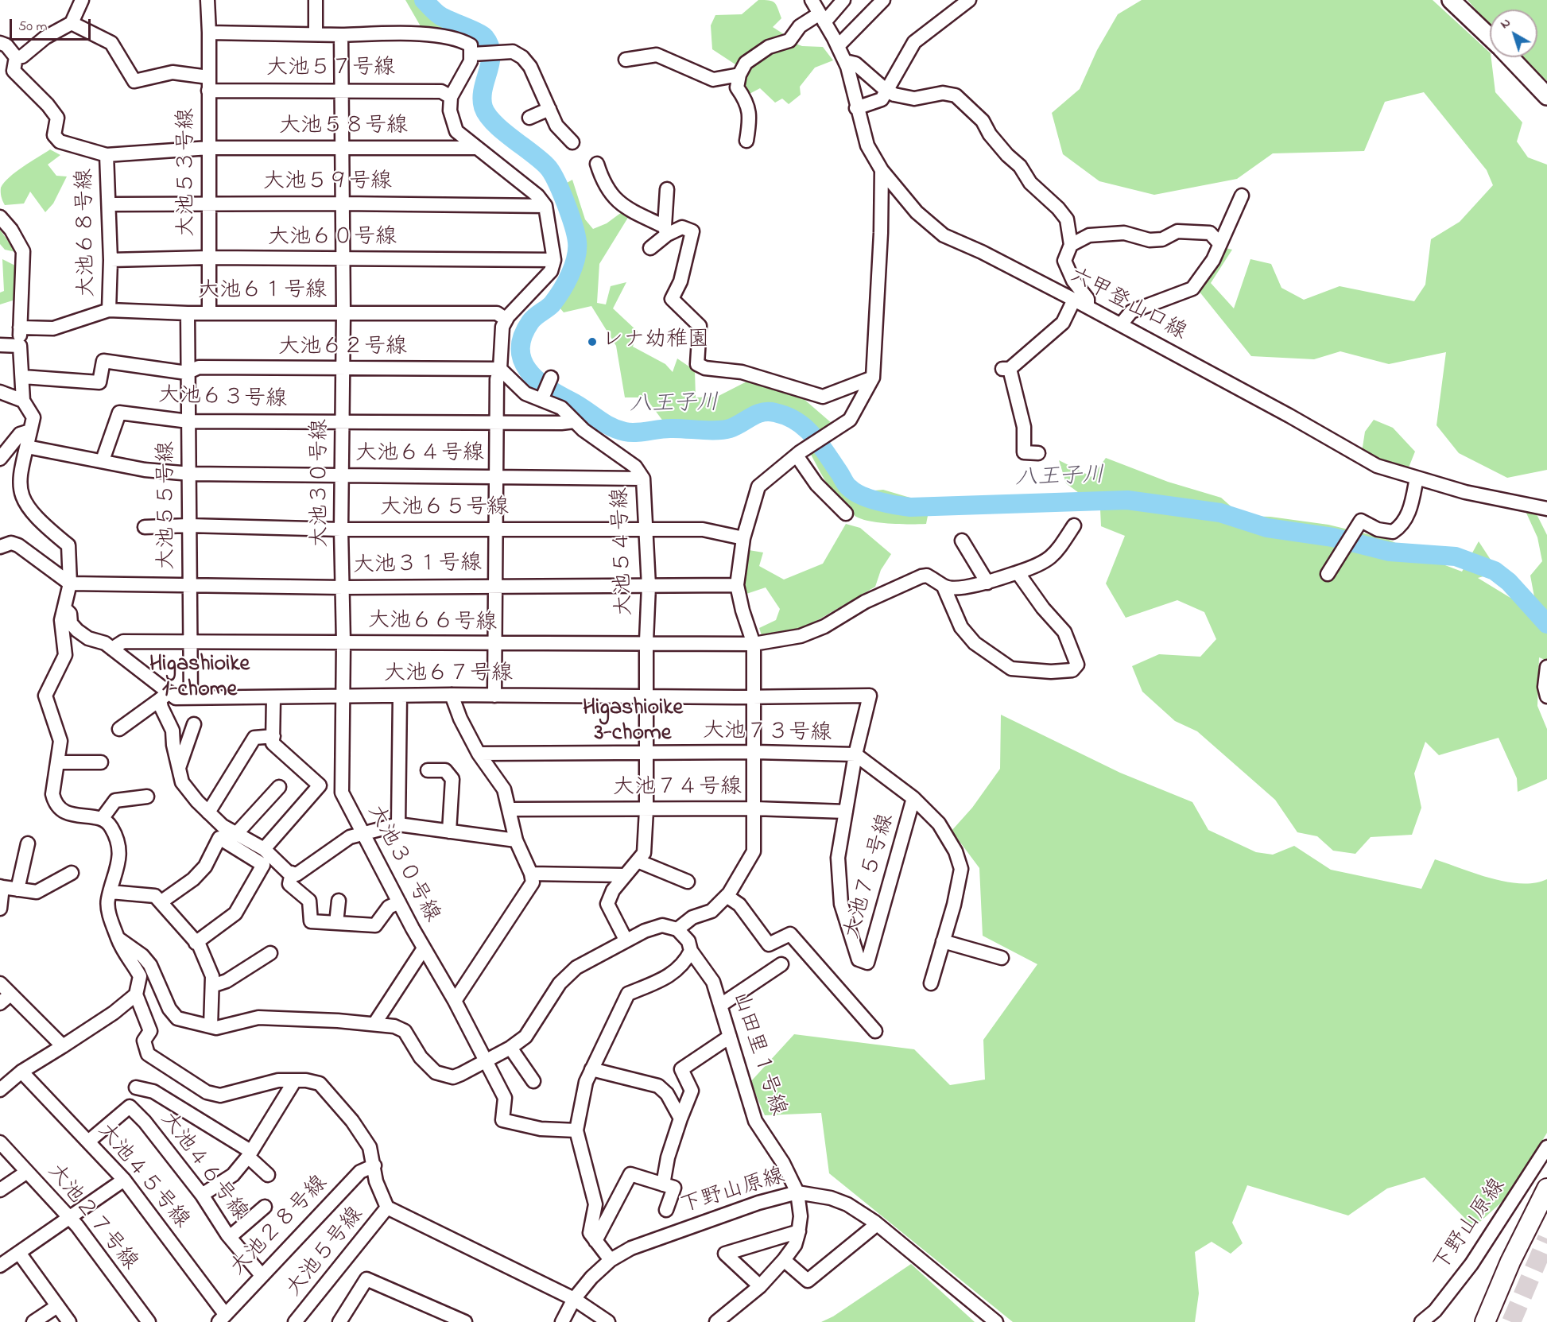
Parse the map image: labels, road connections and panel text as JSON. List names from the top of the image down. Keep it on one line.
{"streets":{"street":["大池５７号線","大池５８号線","大池５３号線","大池５９号線","大池６８号線","大池６０号線","大池６１号線","六甲登山口線","大池６２号線","大池６３号線","大池６４号線","大池３０号線","大池５５号線","大池６５号線","大池５４号線","大池３１号線","大池６６号線","大池６７号線","大池７３号線","大池７４号線","大池７５号線","山田里１号線","大池４６号線","大池４５号線","下野山原線","大池２７号線","大池２８号線","大池５号線"]},"crossings":[["大池５７号線","大池５３号線"],["大池５７号線","大池３０号線"],["大池５８号線","大池５３号線"],["大池５８号線","大池６８号線"],["大池５８号線","大池３０号線"],["大池５３号線","大池５９号線"],["大池５３号線","大池６０号線"],["大池５３号線","大池６１号線"],["大池５９号線","大池６８号線"],["大池５９号線","大池３０号線"],["大池６８号線","大池６０号線"],["大池６８号線","大池６１号線"],["大池６０号線","大池３０号線"],["大池６１号線","大池３０号線"],["大池６１号線","大池５５号線"],["大池６２号線","大池３０号線"],["大池６２号線","大池５５号線"],["大池６２号線","大池５４号線"],["大池６３号線","大池６４号線"],["大池６３号線","大池３０号線"],["大池６３号線","大池５５号線"],["大池６３号線","大池５４号線"],["大池６４号線","大池３０号線"],["大池６４号線","大池５５号線"],["大池６４号線","大池５４号線"],["大池３０号線","大池６５号線"],["大池３０号線","大池３１号線"],["大池３０号線","大池６６号線"],["大池３０号線","大池６７号線"],["大池５５号線","大池６５号線"],["大池５５号線","大池３１号線"],["大池５５号線","大池６６号線"],["大池５５号線","大池６７号線"],["大池６５号線","大池５４号線"],["大池５４号線","大池３１号線"],["大池５４号線","大池６６号線"],["大池５４号線","大池６７号線"],["大池５４号線","大池７３号線"],["大池５４号線","大池７４号線"],["大池６６号線","大池６７号線"],["大池６７号線","大池７５号線"],["大池７３号線","大池７５号線"],["大池７４号線","大池７５号線"],["山田里１号線","下野山原線"],["大池４６号線","大池４５号線"],["大池４６号線","大池２８号線"],["大池４５号線","大池２８号線"]],"districts":["Higashioike 1-chome","Higashioike 3-chome"],"water":["八王子川"],"places":["レナ幼稚園"],"scale_bar":"50 m","north":"top left"}
